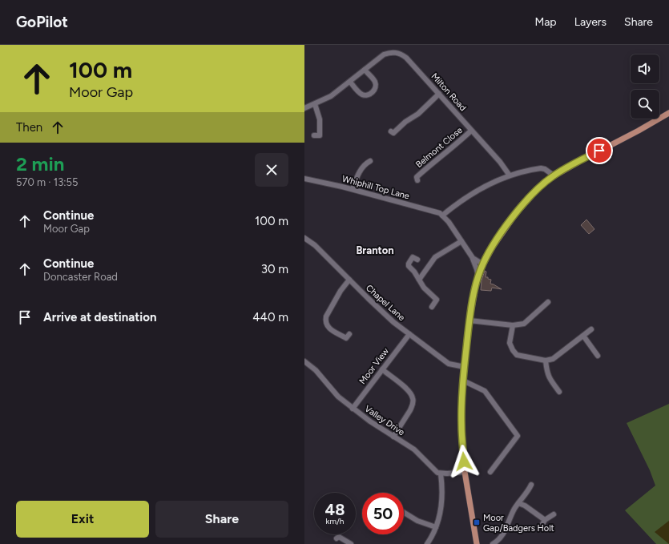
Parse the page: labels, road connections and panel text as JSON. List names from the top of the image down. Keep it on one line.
{"streets":{"street":["Milton Road","Belmont Close","Whiphill Top Lane","Chapel Lane","Moor View","Valley Drive"]},"crossings":[["Milton Road","Belmont Close"],["Chapel Lane","Moor View"],["Moor View","Valley Drive"]],"districts":["Branton"],"places":{"transit":["Moor Gap/Badgers Holt"]},"page":{"header":"GoPilot","nav":["Map","Layers","Share"],"turn":["100 m","Moor Gap"],"then":"Then","heading":["2 min","570 m · 13:55"],"list":[{"name":"Continue","note":"Moor Gap","value":"100 m"},{"name":"Continue","note":"Doncaster Road","value":"30 m"},{"name":"Arrive at destination","value":"440 m"}],"speed":"48 km/h","limit":"50","buttons":["Exit","Share"]}}
